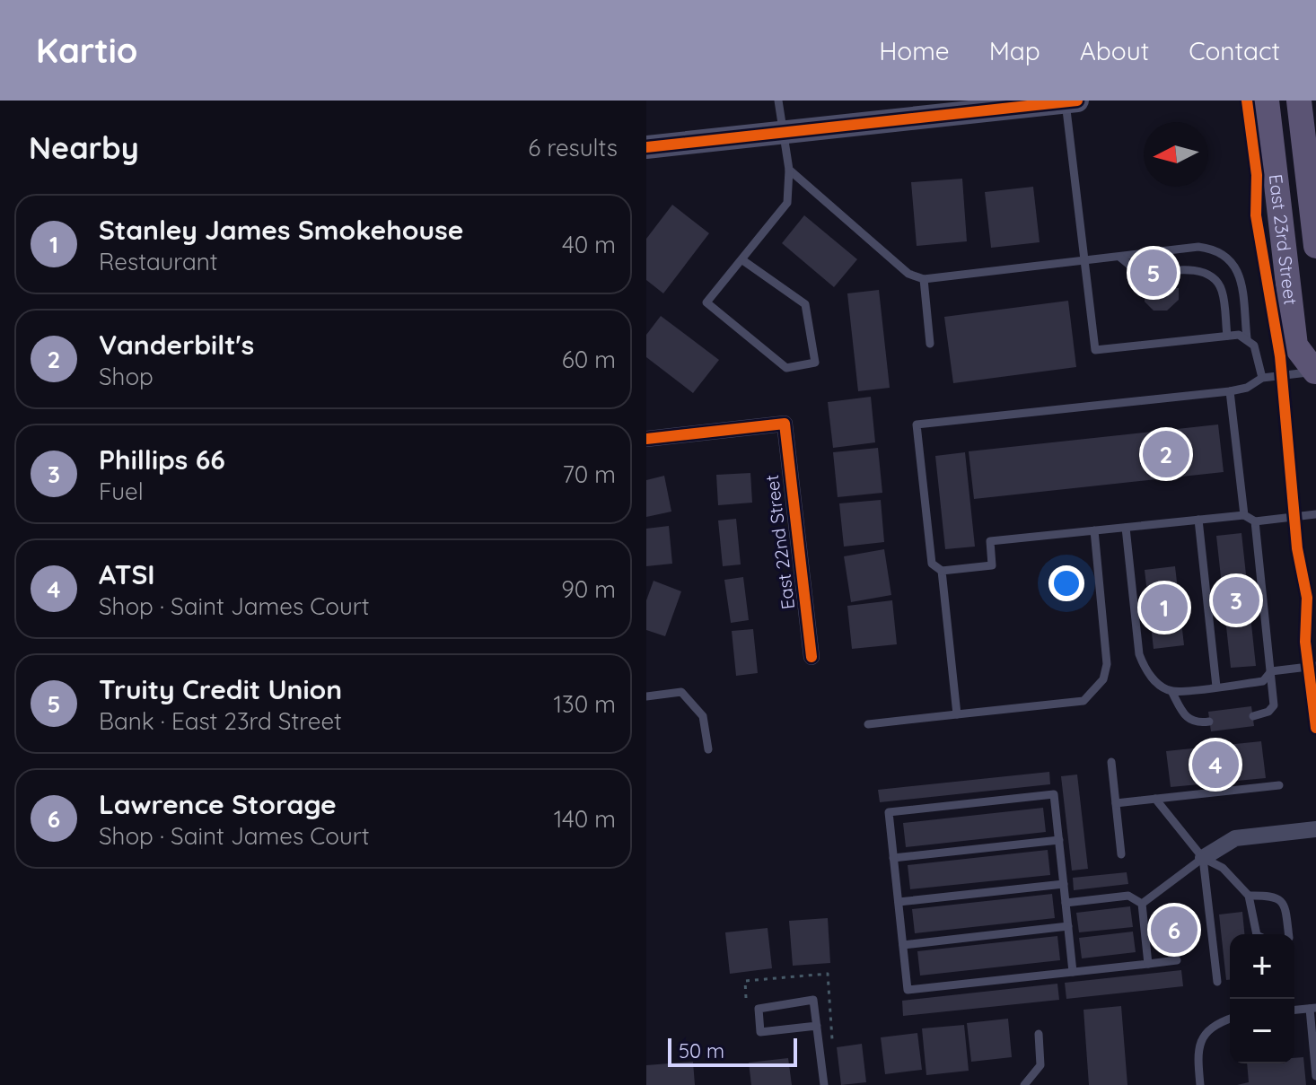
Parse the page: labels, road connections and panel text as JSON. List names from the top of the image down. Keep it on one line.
{"streets":{"main road":["East 23rd Street"],"street":["East 22nd Street"]},"scale_bar":"50 m","north":"left","page":{"header":"Kartio","nav":["Home","Map","About","Contact"],"heading":["Nearby","6 results"],"list":[{"mark":"1","name":"Stanley James Smokehouse","note":"Restaurant","value":"40 m"},{"mark":"2","name":"Vanderbilt's","note":"Shop","value":"60 m"},{"mark":"3","name":"Phillips 66","note":"Fuel","value":"70 m"},{"mark":"4","name":"ATSI","note":"Shop · Saint James Court","value":"90 m"},{"mark":"5","name":"Truity Credit Union","note":"Bank · East 23rd Street","value":"130 m"},{"mark":"6","name":"Lawrence Storage","note":"Shop · Saint James Court","value":"140 m"}],"pins":["5","2","3","1","4","6"],"map_buttons":["+","−"],"scale":"50 m"}}
